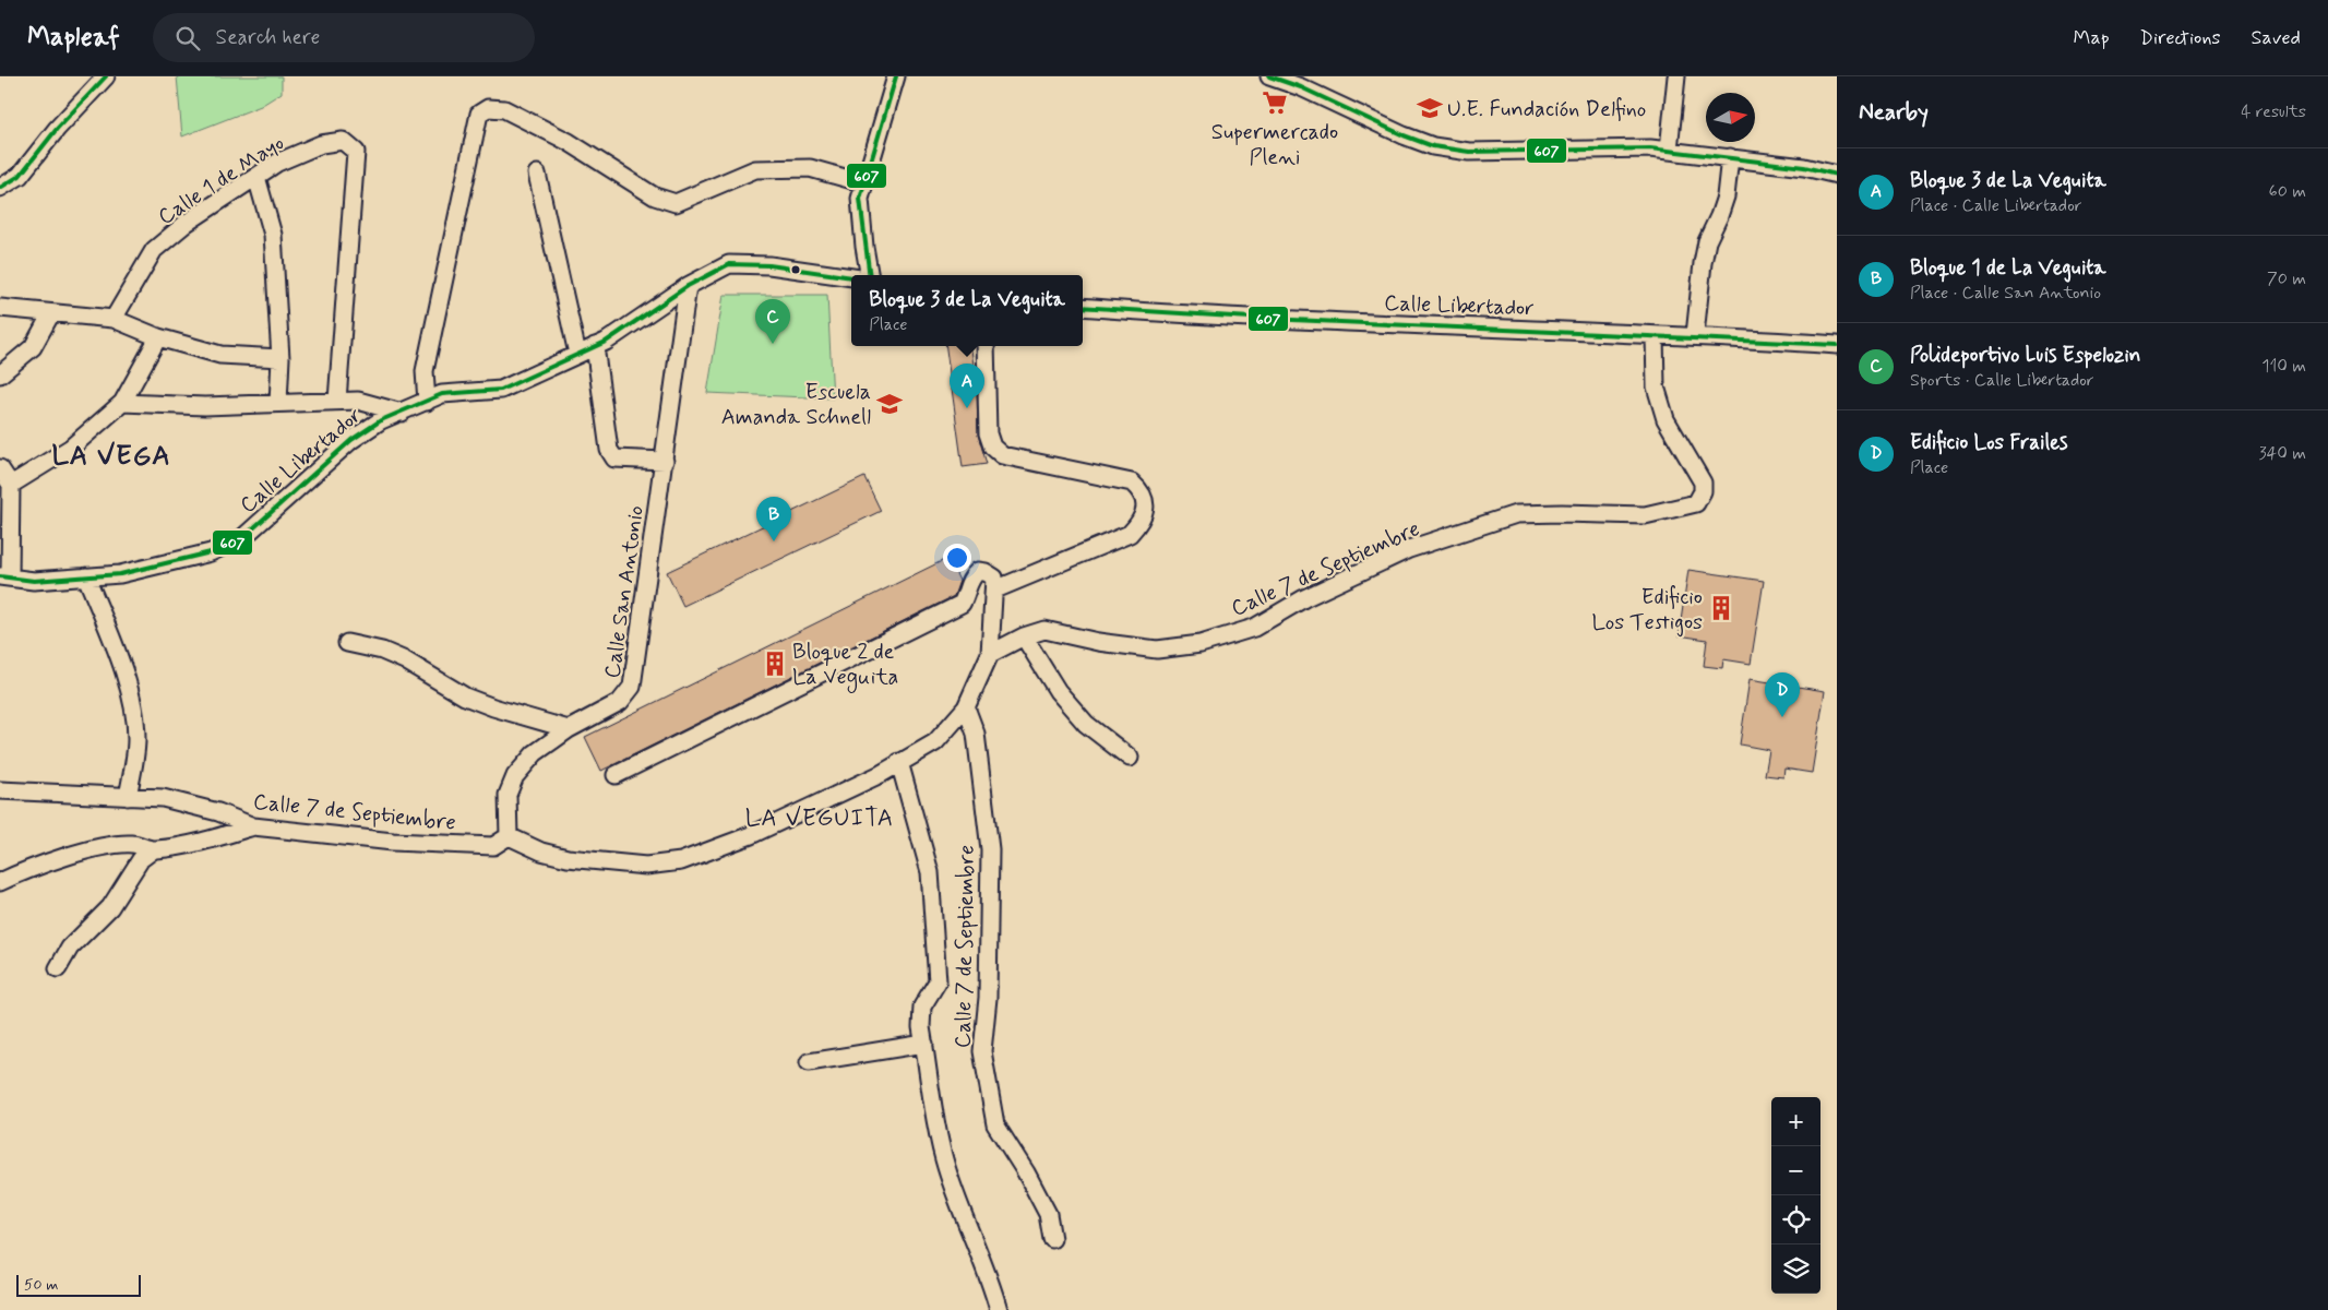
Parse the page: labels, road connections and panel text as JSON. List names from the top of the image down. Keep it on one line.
{"streets":{"street":["Calle 1 de Mayo","Calle Libertador","Calle 7 de Septiembre","Calle San Antonio"]},"crossings":[["Calle Libertador","Calle 7 de Septiembre"],["Calle Libertador","Calle San Antonio"],["Calle 7 de Septiembre","Calle San Antonio"]],"districts":["LA VEGA","LA VEGUITA"],"places":{"supermarket":["Supermercado Pleni"],"school or university":["U.E. Fundación Delfino","Escuela Amanda Schnell"],"building":["Edificio Los Testigos","Bloque 2 de La Veguita"]},"lines":["transit line 607"],"scale_bar":"50 m","north":"right","page":{"header":"Mapleaf","search":"Search here","nav":["Map","Directions","Saved"],"heading":["Nearby","4 results"],"list":[{"mark":"A","name":"Bloque 3 de La Veguita","note":"Place · Calle Libertador","value":"60 m"},{"mark":"B","name":"Bloque 1 de La Veguita","note":"Place · Calle San Antonio","value":"70 m"},{"mark":"C","name":"Polideportivo Luis Espelozin","note":"Sports · Calle Libertador","value":"110 m"},{"mark":"D","name":"Edificio Los Frailes","note":"Place","value":"340 m"}],"popup":["Bloque 3 de La Veguita","Place"],"pins":["C","A","B","D"],"map_buttons":["+","−"],"scale":"50 m"}}
